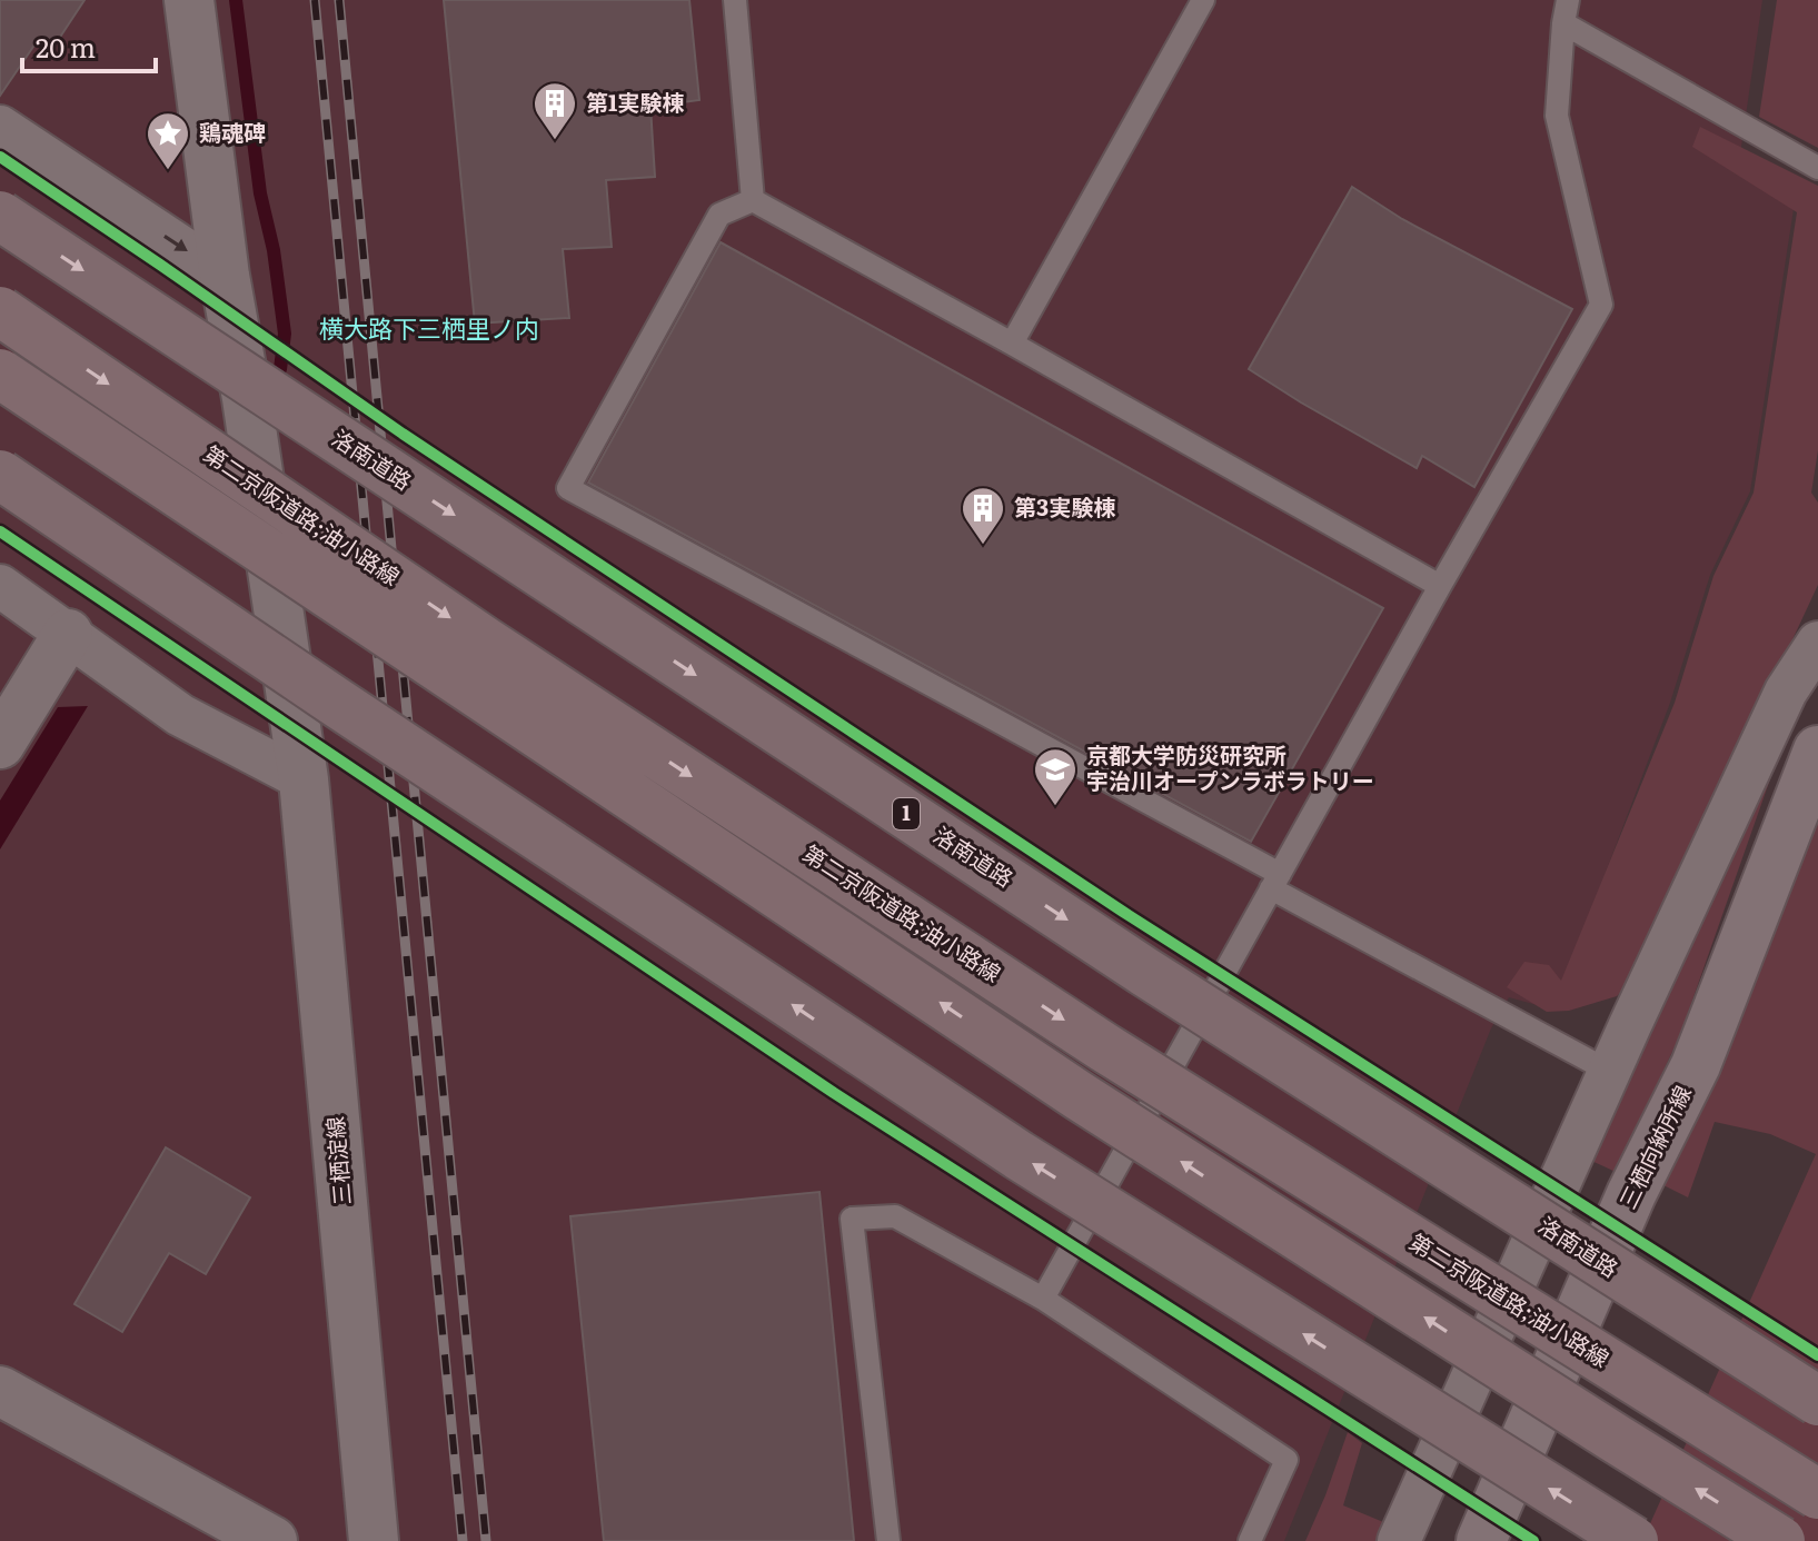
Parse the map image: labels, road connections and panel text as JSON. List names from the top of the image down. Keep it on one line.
{"streets":{"highway":["洛南道路","第二京阪道路;油小路線","1"],"main road":["三栖向納所線"],"street":["三栖淀線"]},"districts":["横大路下三栖里ノ内"],"places":{"building":["第1実験棟","第3実験棟"],"place":["鶏魂碑"],"school or university":["京都大学防災研究所 宇治川オープンラボラトリー"]},"scale_bar":"20 m"}
